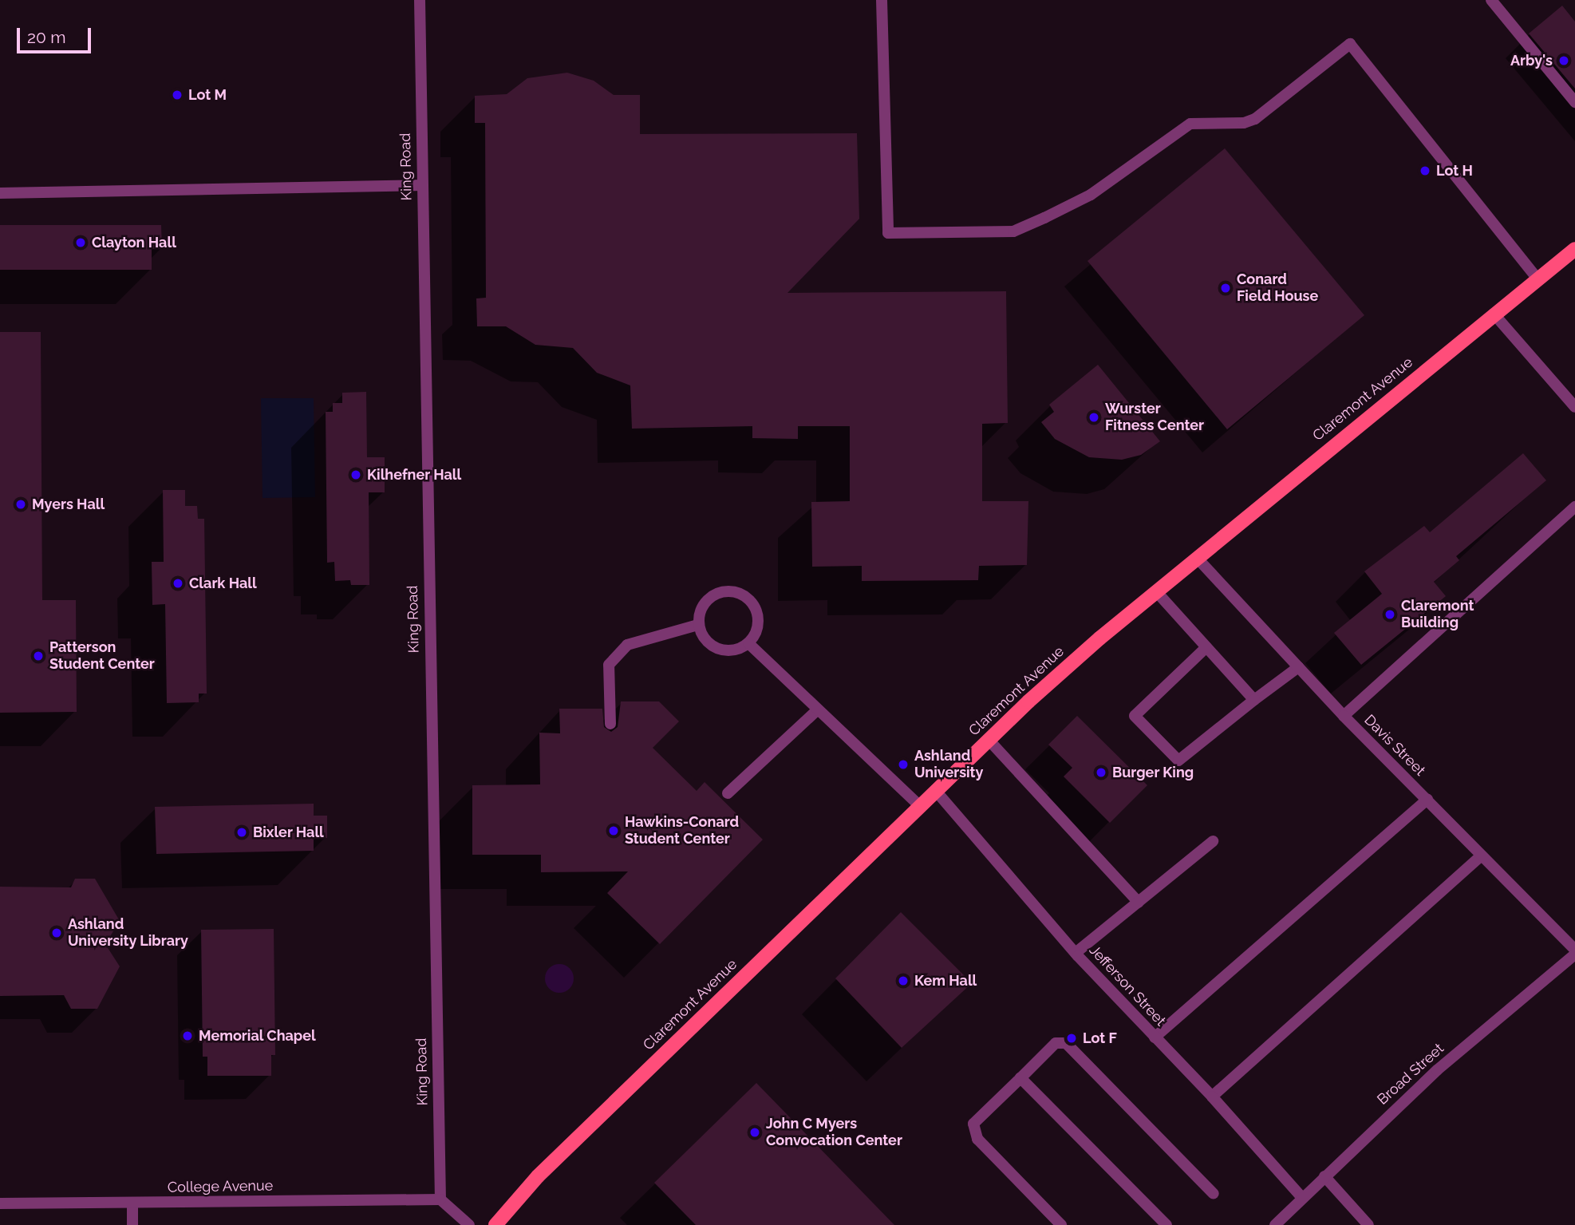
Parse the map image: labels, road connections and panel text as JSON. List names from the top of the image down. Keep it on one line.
{"streets":{"main road":["Claremont Avenue"],"street":["King Road","Davis Street","Jefferson Street","Broad Street","College Avenue"]},"crossings":[["King Road","College Avenue"],["Claremont Avenue","Davis Street"],["Claremont Avenue","Jefferson Street"],["Jefferson Street","Broad Street"]],"places":["Arby's","Lot M","Lot H","Clayton Hall","Conard Field House","Wurster Fitness Center","Kilhefner Hall","Myers Hall","Clark Hall","Claremont Building","Patterson Student Center","Ashland University","Burger King","Hawkins-Conard Student Center","Bixler Hall","Ashland University Library","Kem Hall","Memorial Chapel","Lot F","John C Myers Convocation Center"],"scale_bar":"20 m"}
